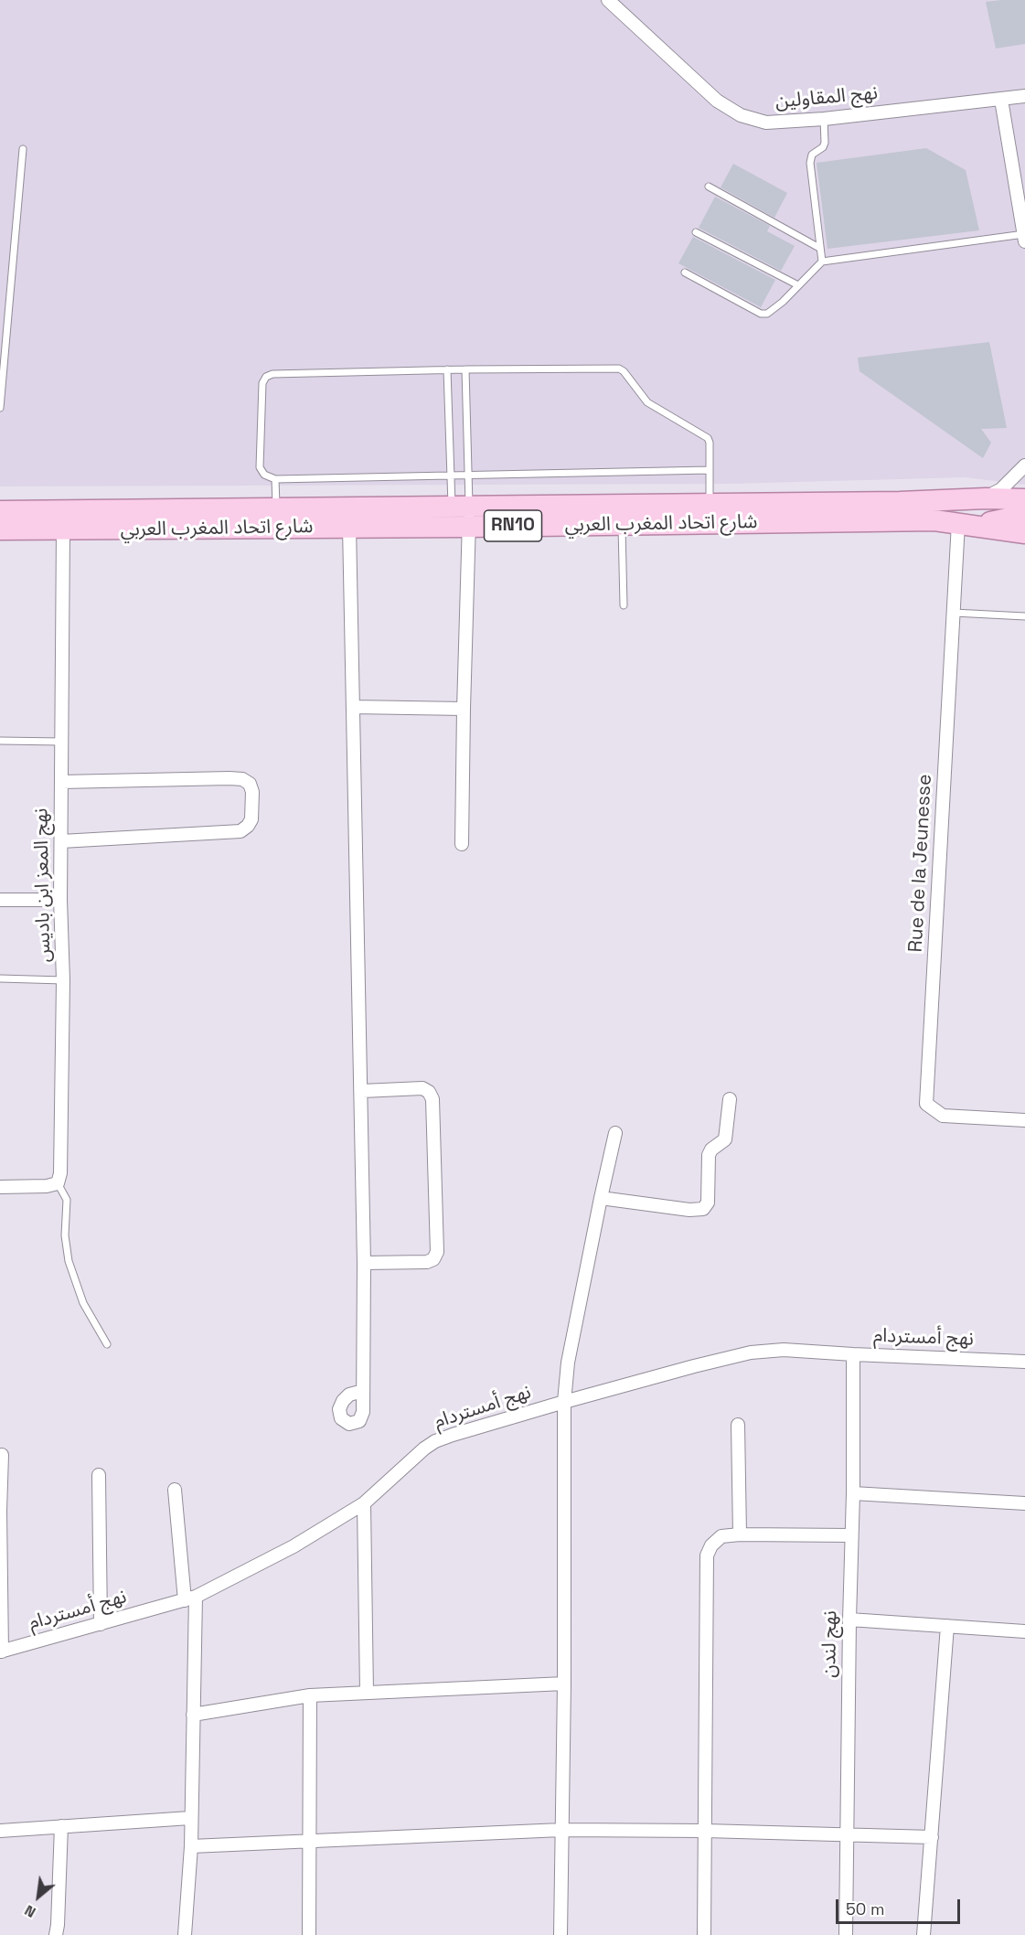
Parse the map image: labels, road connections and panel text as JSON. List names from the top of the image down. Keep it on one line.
{"streets":{"main road":["شارع اتحاد المغرب العربي","RN10"],"street":["نهج المقاولين","Rue de la Jeunesse","نهج المعز ابن باديس","نهج أمستردام","نهج لندن"]},"crossings":[["شارع اتحاد المغرب العربي","Rue de la Jeunesse"],["شارع اتحاد المغرب العربي","نهج المعز ابن باديس"],["نهج أمستردام","نهج لندن"]],"scale_bar":"50 m","north":"bottom left"}
